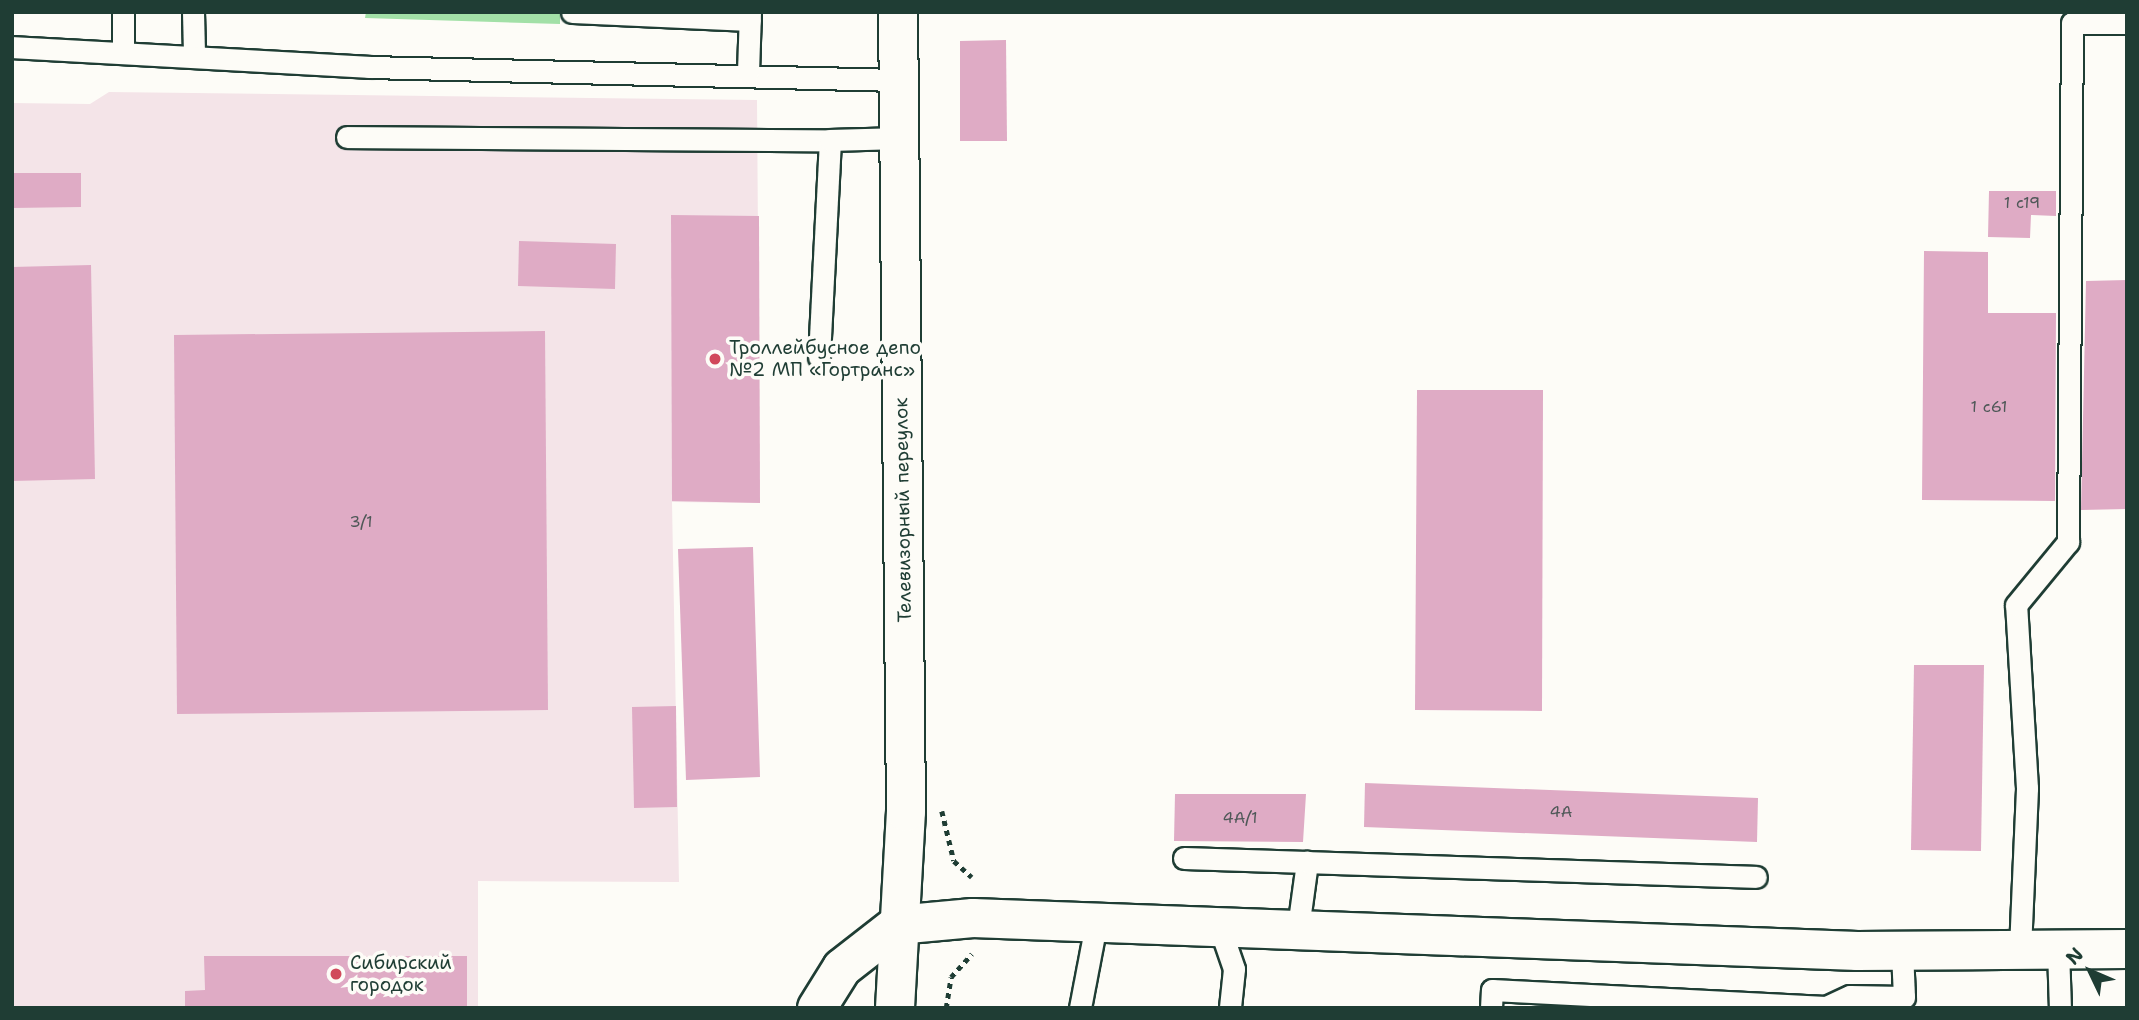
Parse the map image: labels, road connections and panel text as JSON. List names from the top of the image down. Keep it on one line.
{"streets":{"street":["Телевизорный переулок"]},"places":["Троллейбусное депо №2 МП «Гортранс»","Сибирский городок"],"house_numbers":["1 с19","1 с61","3/1","4А","4А/1"],"north":"top left"}
